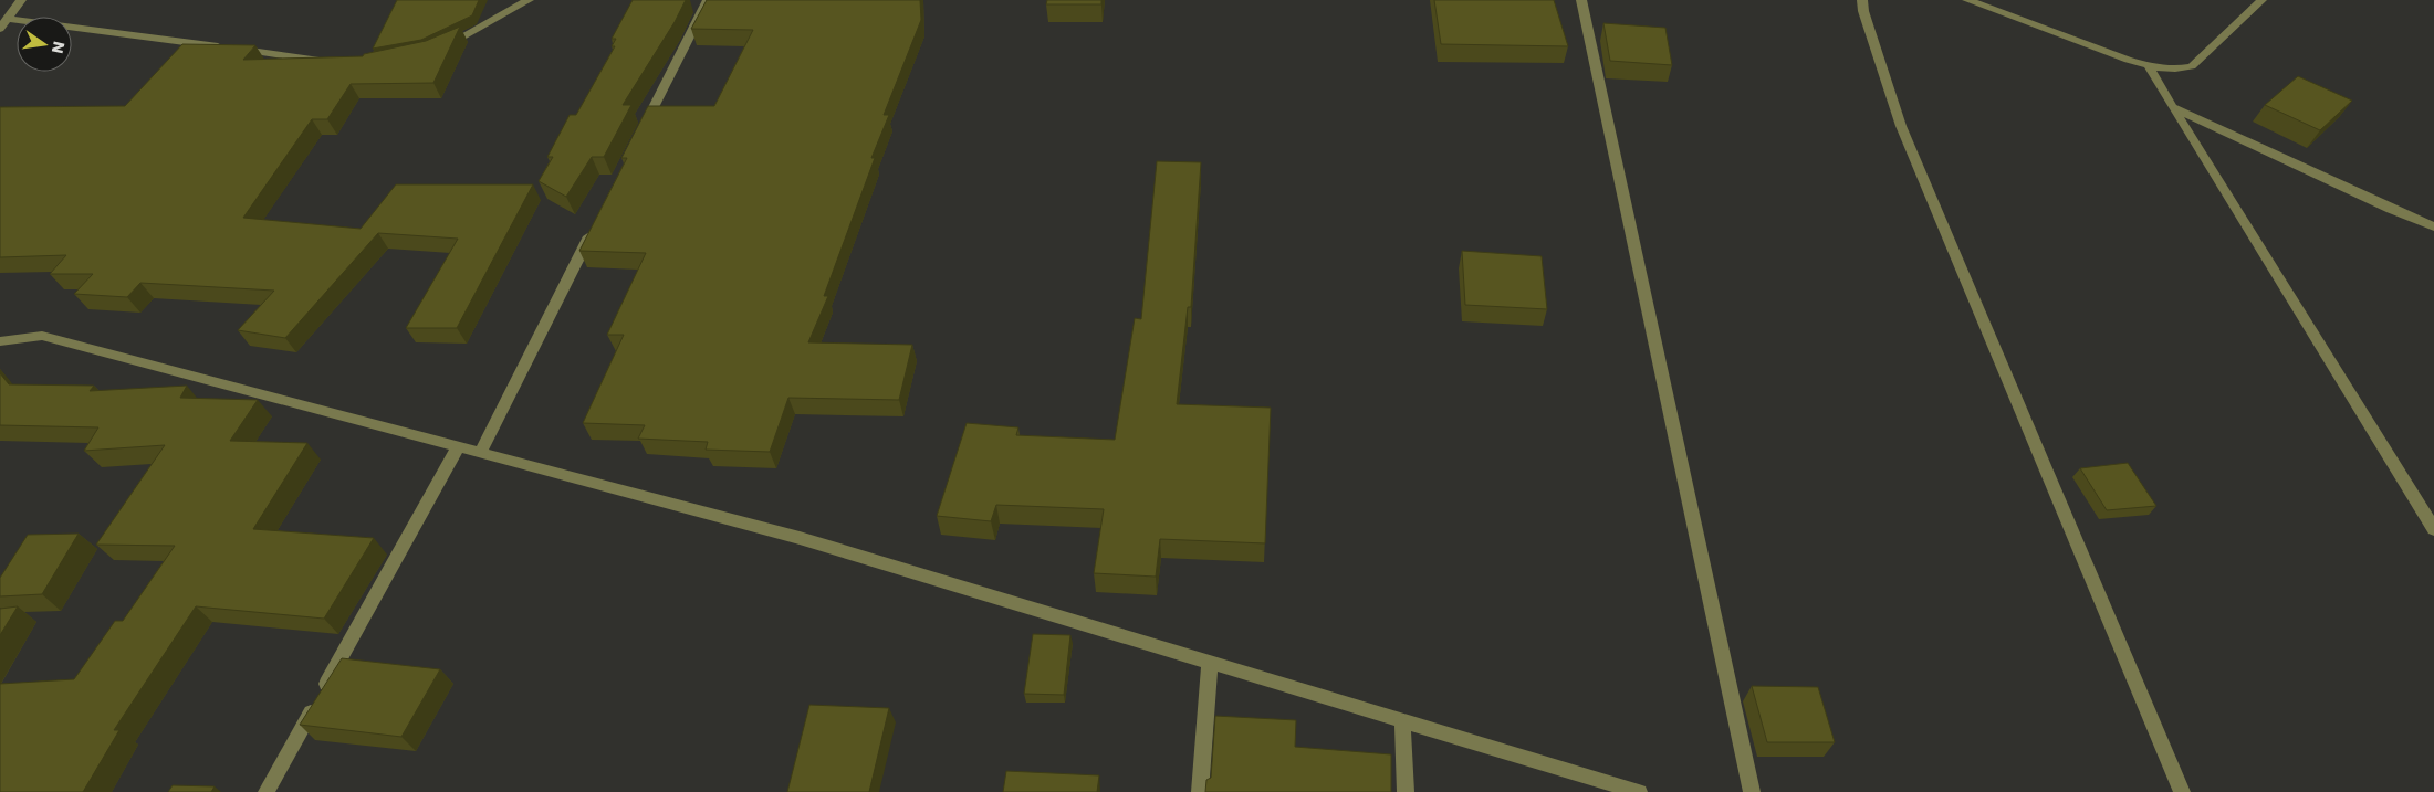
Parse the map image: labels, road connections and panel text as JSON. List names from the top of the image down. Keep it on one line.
{"north":"right"}
